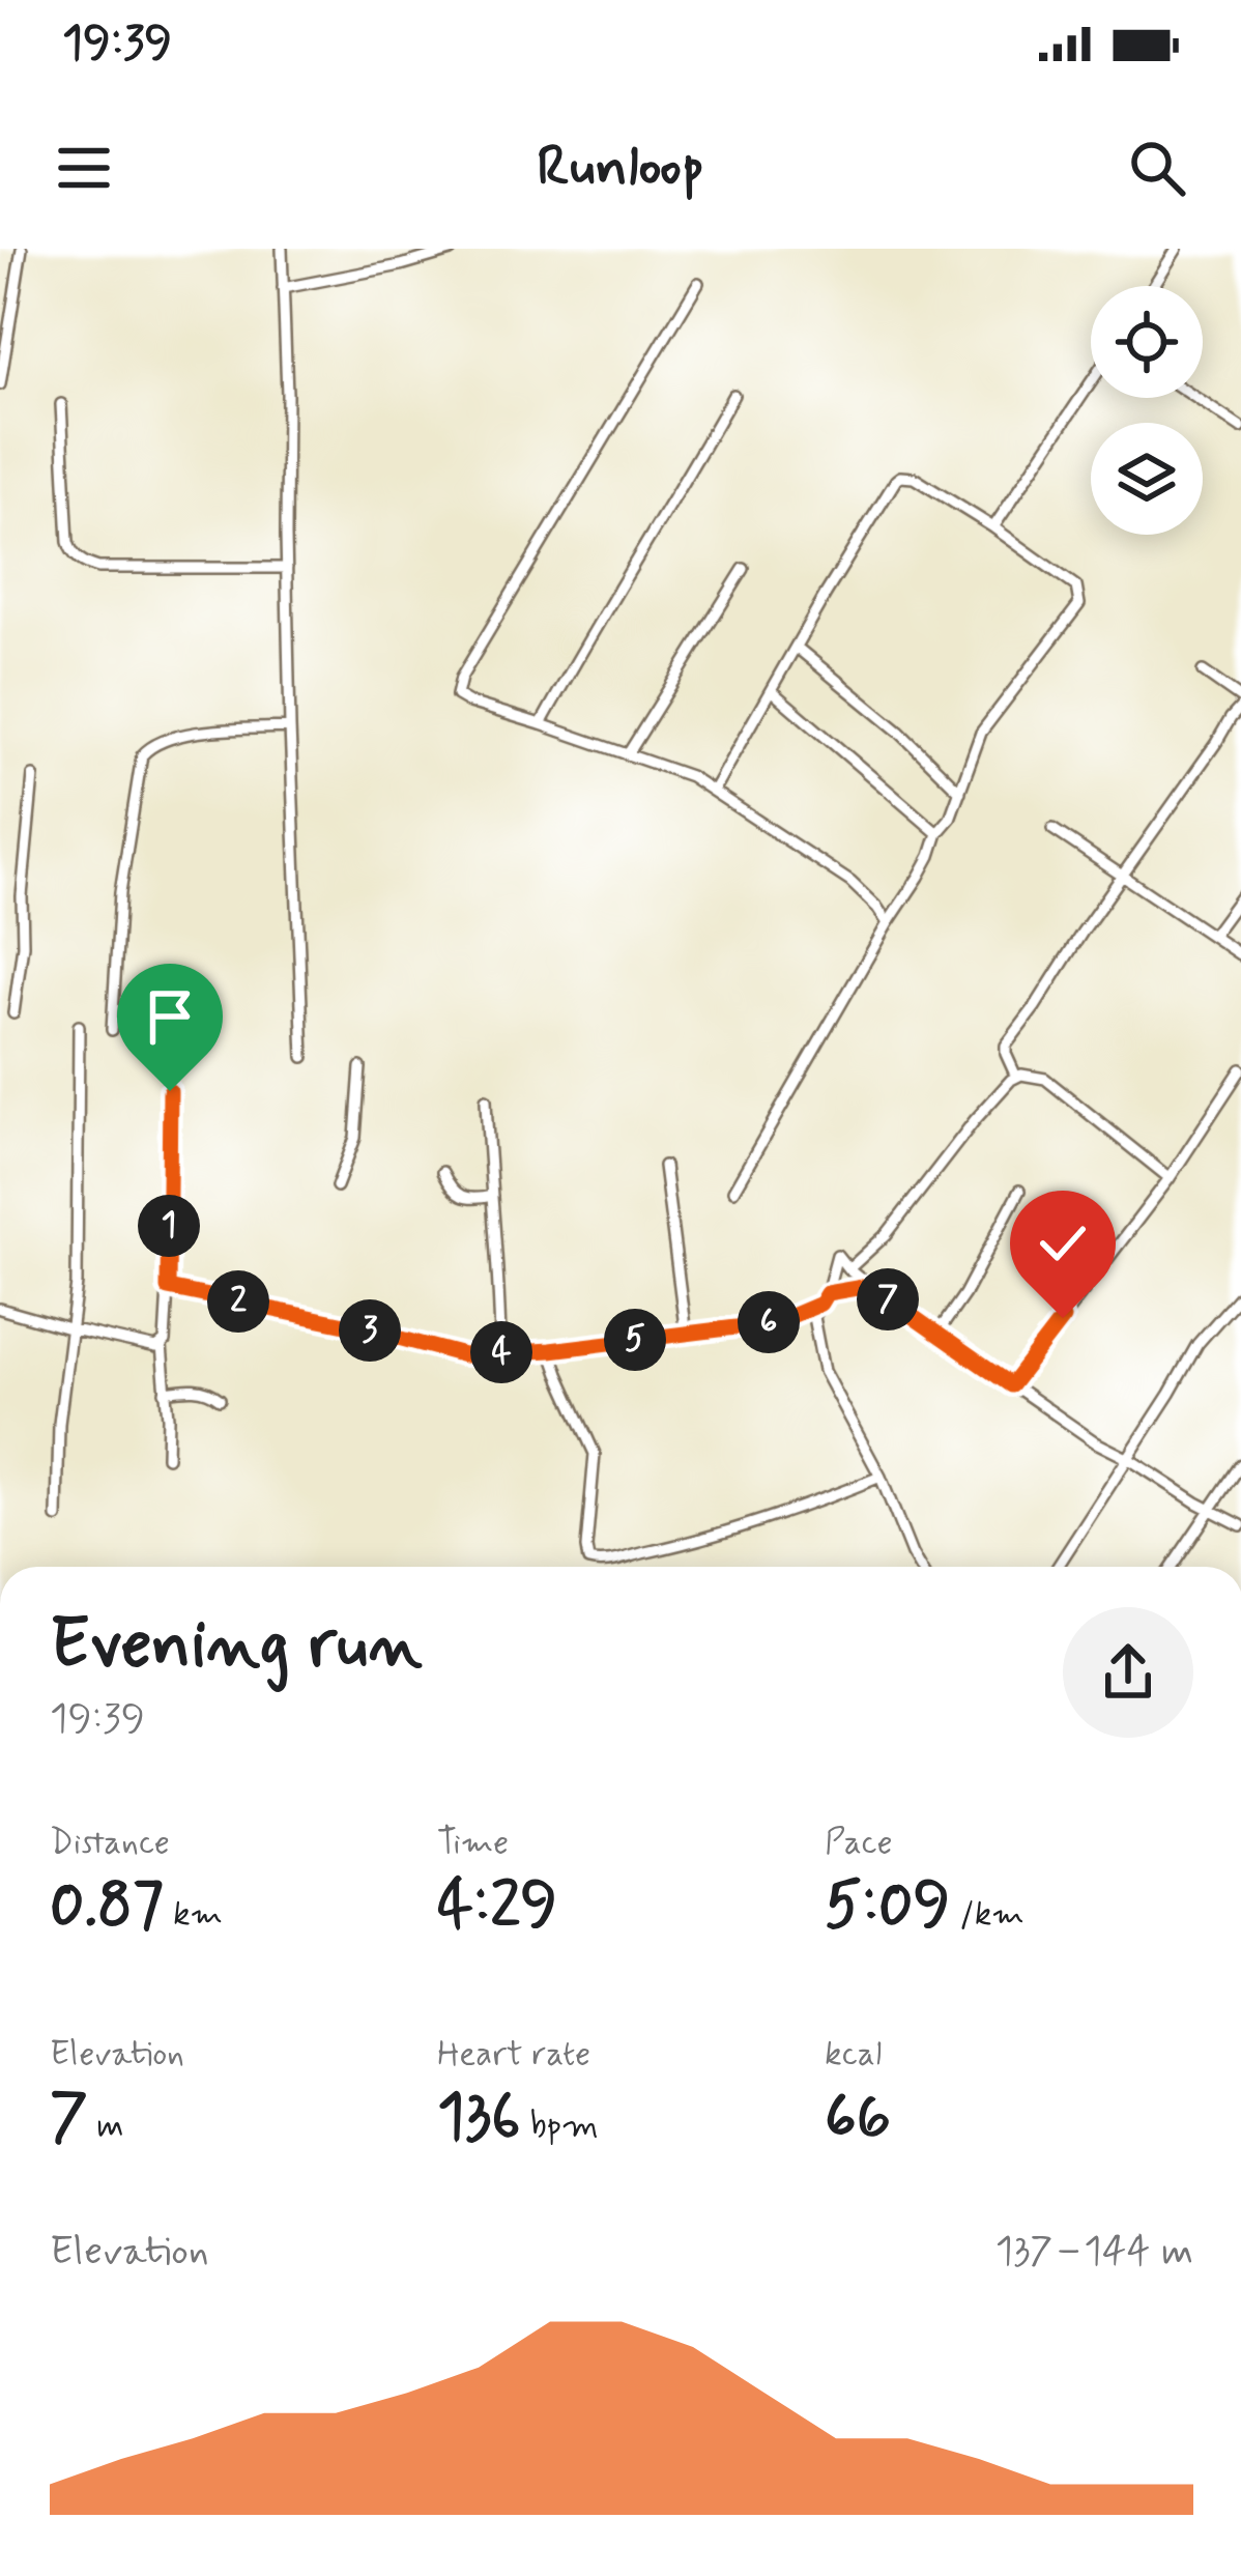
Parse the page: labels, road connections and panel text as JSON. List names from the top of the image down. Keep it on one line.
{"page":{"status":"19:39","header":"Runloop","pins":["1","7","2","6","3","5","4"],"heading":["Evening run","19:39"],"stats":[["Distance","0.87 km"],["Time","4:29"],["Pace","5:09 /km"],["Elevation","7 m"],["Heart rate","136 bpm"],["kcal","66"]],"chart":["Elevation","137–144 m"]}}
